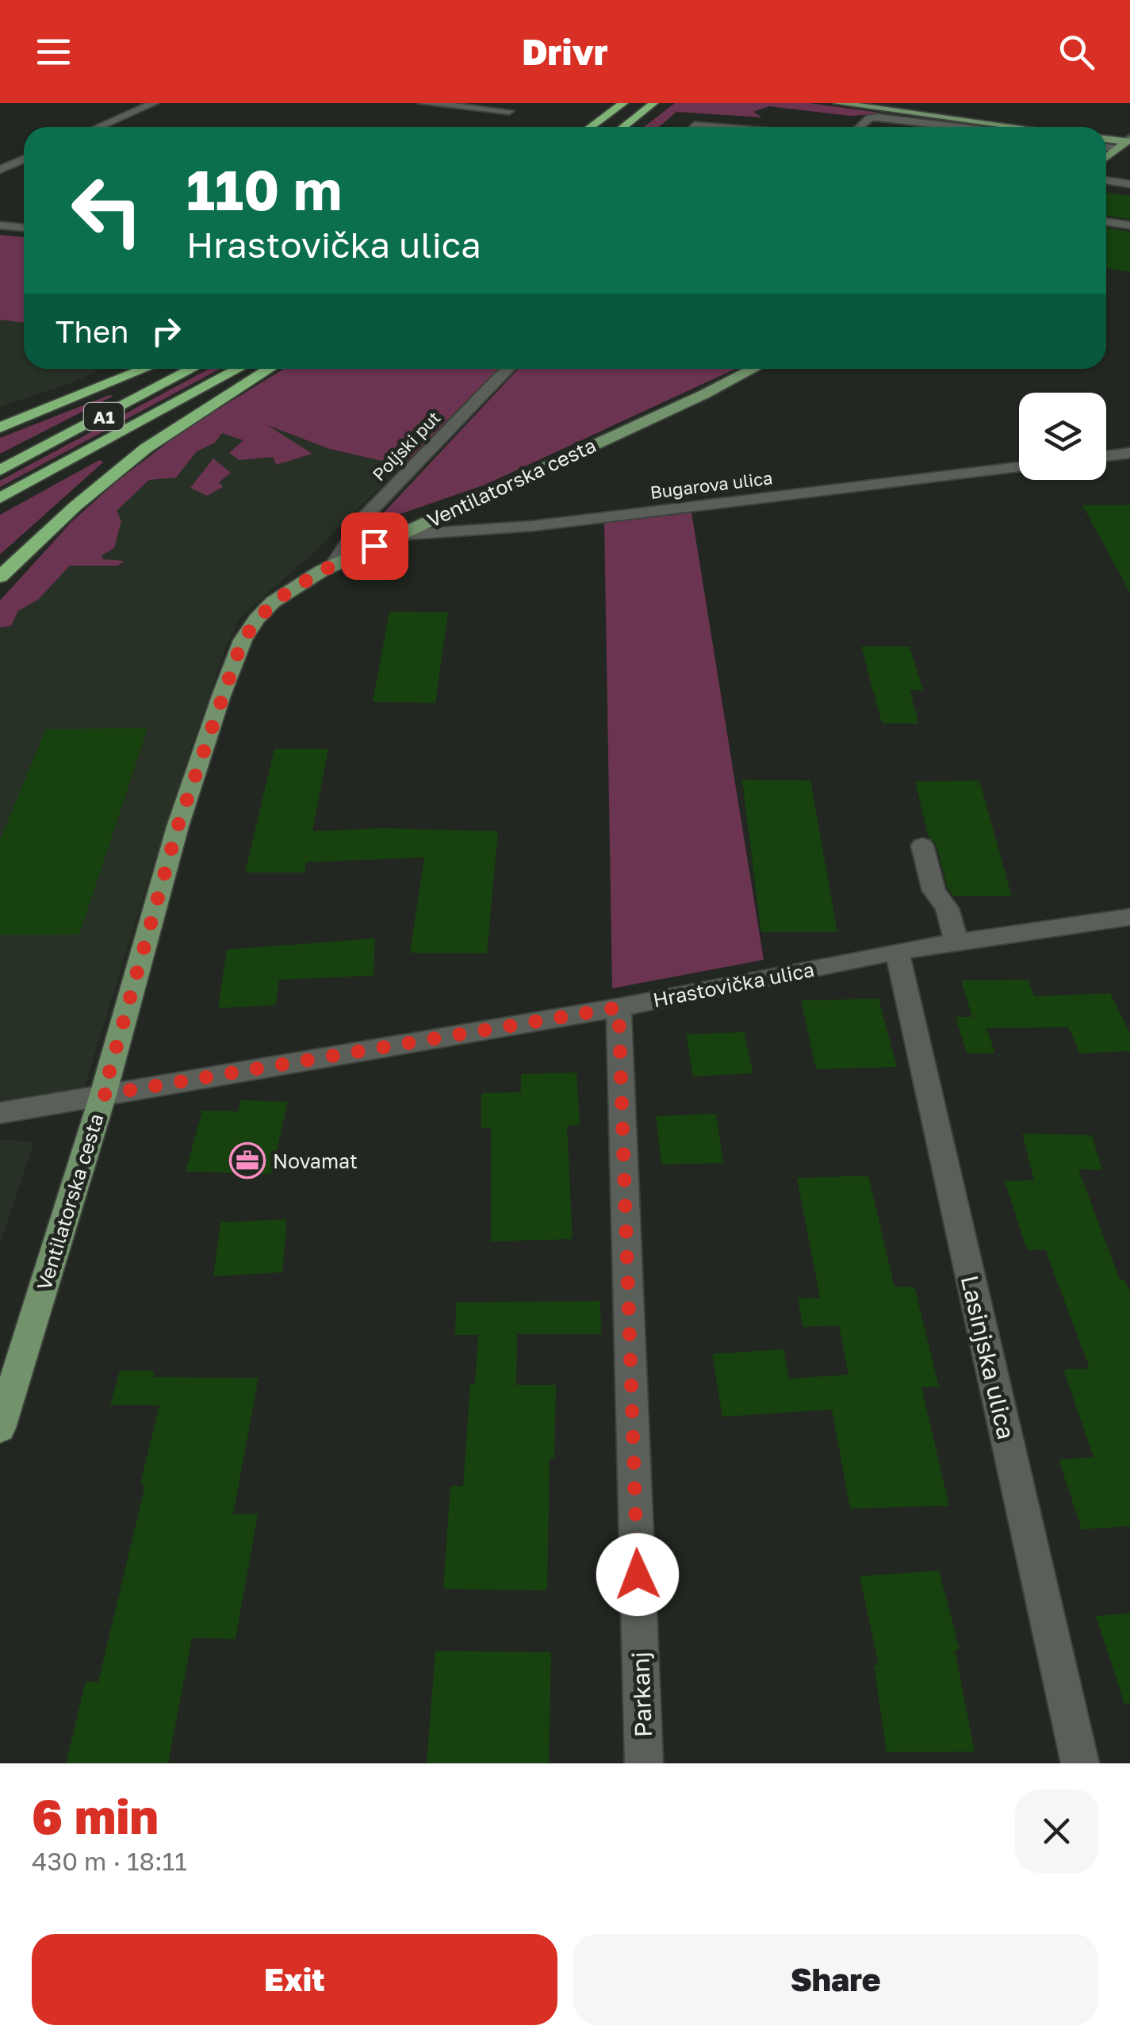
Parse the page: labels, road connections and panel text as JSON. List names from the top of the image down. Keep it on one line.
{"streets":{"highway":["A1"],"main road":["Ventilatorska cesta"],"street":["Poljski put","Bugarova ulica","Hrastovička ulica","Lasinjska ulica","Parkanj"]},"crossings":[["Poljski put","Ventilatorska cesta"],["Ventilatorska cesta","Bugarova ulica"],["Ventilatorska cesta","Hrastovička ulica"],["Hrastovička ulica","Lasinjska ulica"],["Hrastovička ulica","Parkanj"]],"places":{"office":["Novamat"]},"page":{"header":"Drivr","turn":["110 m","Hrastovička ulica"],"then":"Then","heading":["6 min","430 m · 18:11"],"buttons":["Exit","Share"]}}
